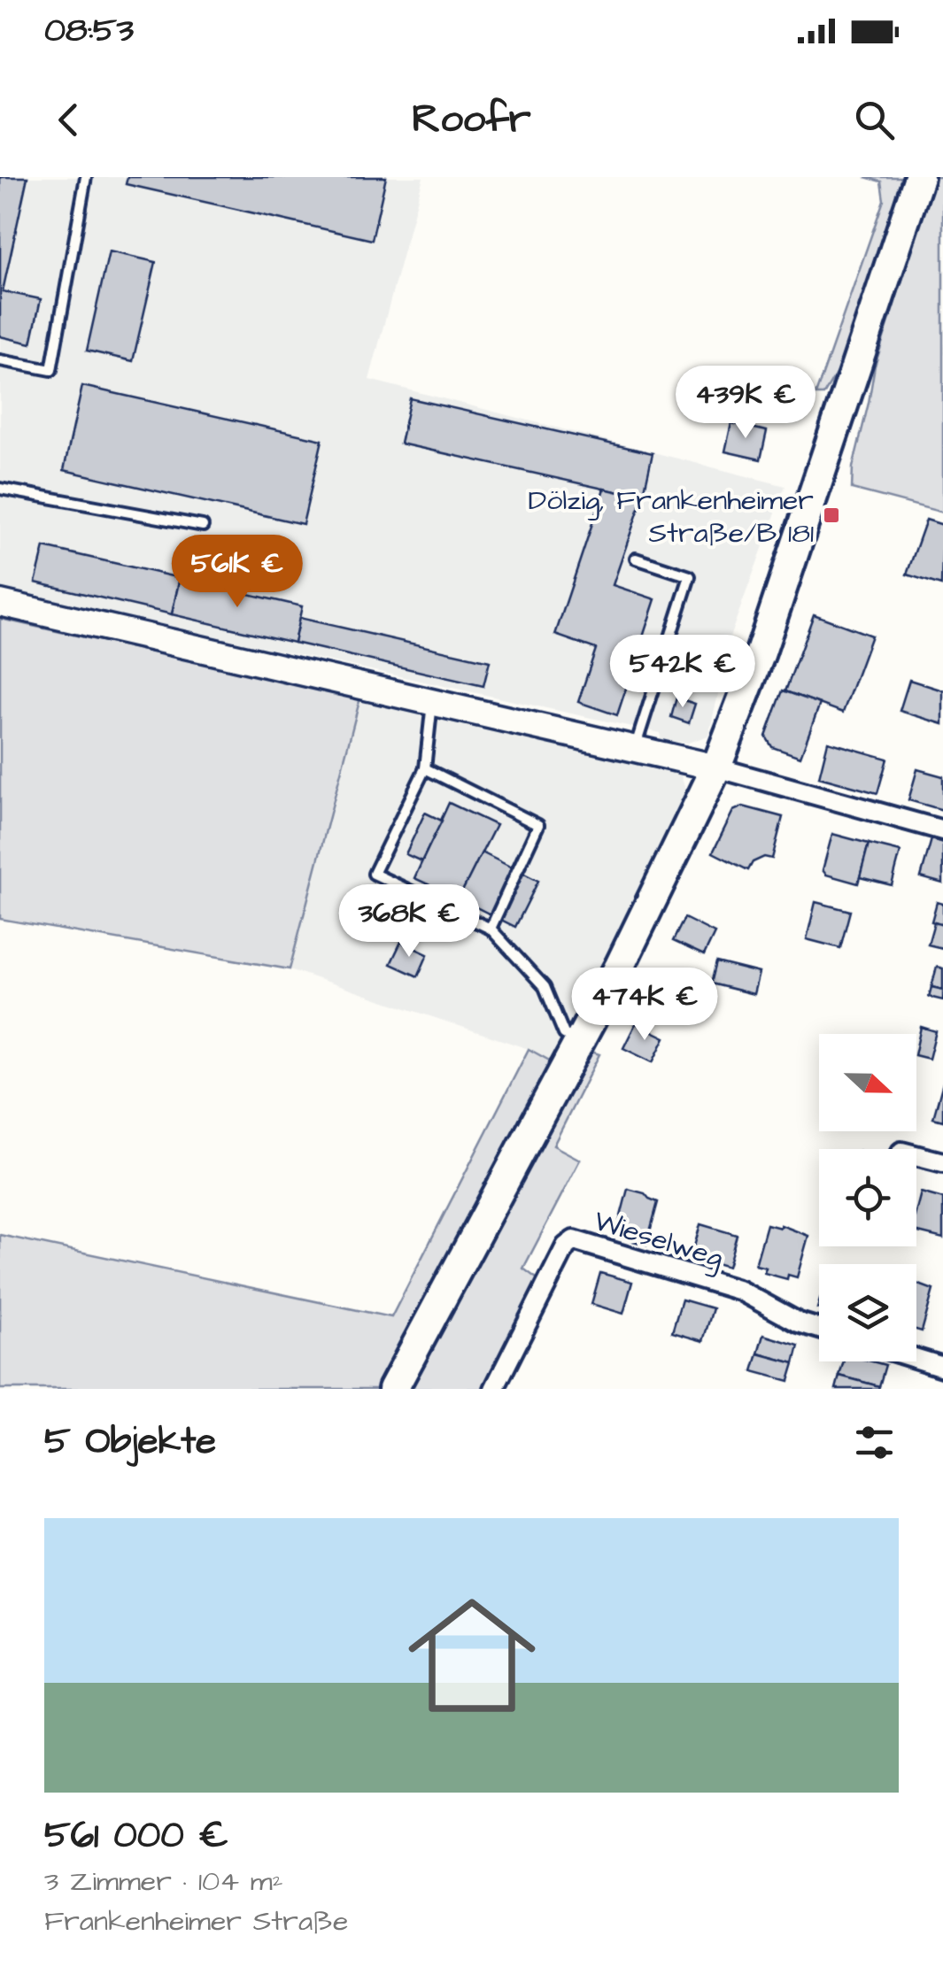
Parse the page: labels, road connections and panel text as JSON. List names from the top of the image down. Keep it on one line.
{"streets":{"street":["Wieselweg"]},"places":{"transit":["Dölzig, Frankenheimer Straße/B 181"]},"north":"right","page":{"status":"08:53","header":"Roofr","price":["439K €","561K €","542K €","368K €","474K €"],"heading":"5 Objekte","list":[{"name":"561 000 €","note":"3 Zimmer · 104 m² · Frankenheimer Straße"}]}}
